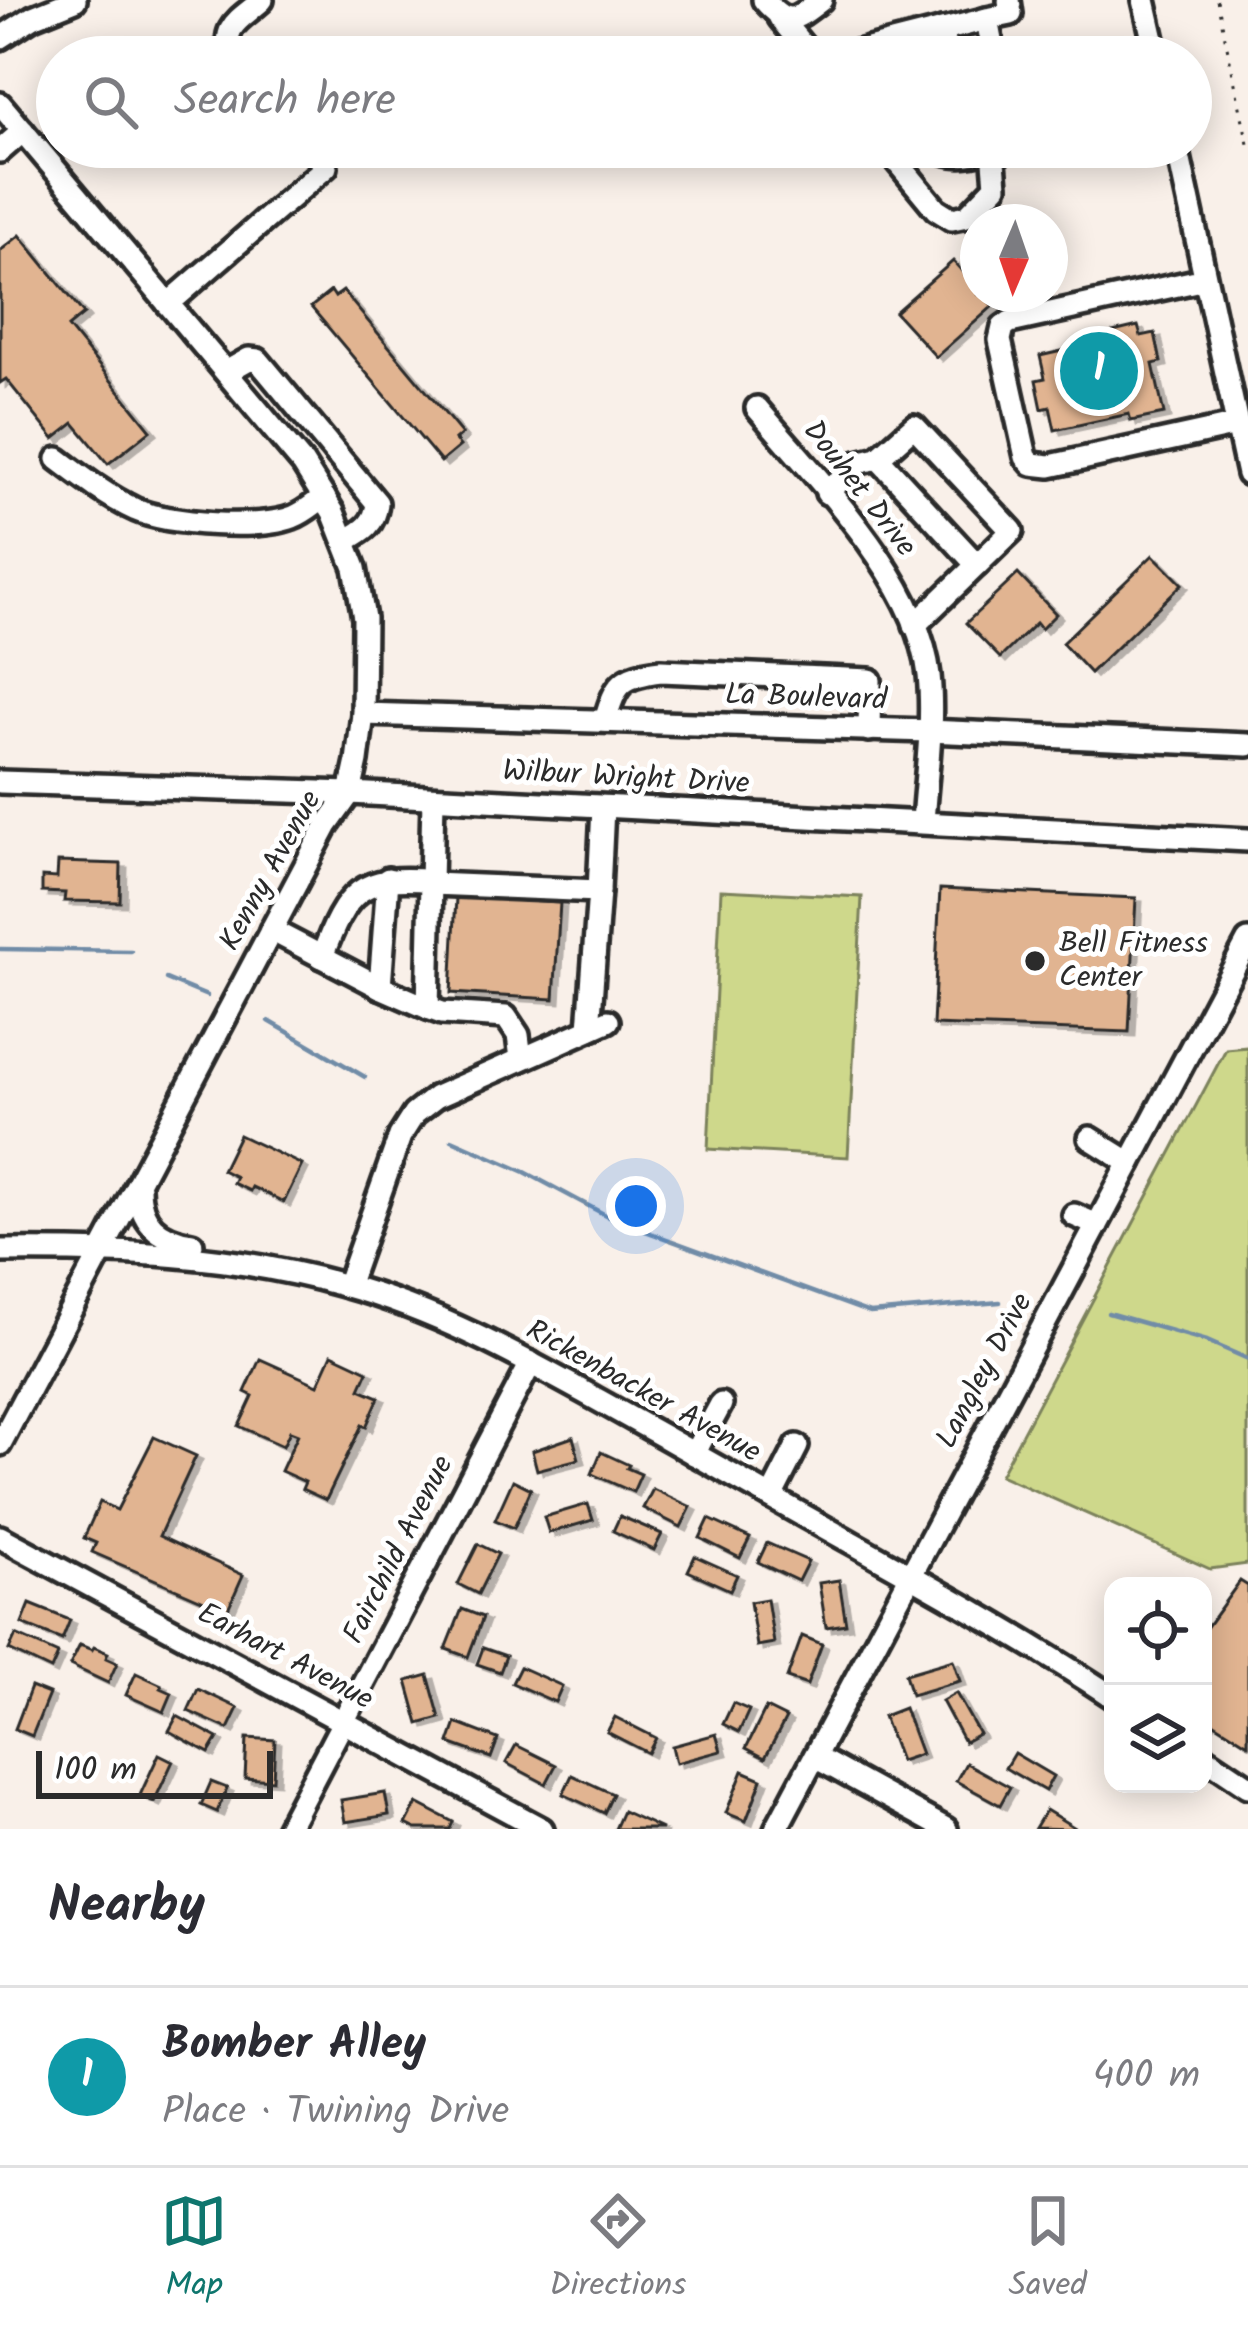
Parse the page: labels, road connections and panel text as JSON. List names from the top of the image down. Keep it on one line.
{"streets":{"street":["Douhet Drive","La Boulevard","Wilbur Wright Drive","Kenny Avenue","Langley Drive","Rickenbacker Avenue","Fairchild Avenue","Earhart Avenue"]},"crossings":[["Douhet Drive","La Boulevard"],["Douhet Drive","Wilbur Wright Drive"],["La Boulevard","Kenny Avenue"],["Wilbur Wright Drive","Kenny Avenue"],["Kenny Avenue","Rickenbacker Avenue"],["Langley Drive","Rickenbacker Avenue"],["Rickenbacker Avenue","Fairchild Avenue"],["Fairchild Avenue","Earhart Avenue"]],"places":["Bell Fitness Center"],"scale_bar":"100 m","north":"bottom","page":{"search":"Search here","pins":"1","scale":"100 m","heading":"Nearby","list":[{"mark":"1","name":"Bomber Alley","note":"Place · Twining Drive","value":"400 m"}],"nav":["Map","Directions","Saved"]}}
